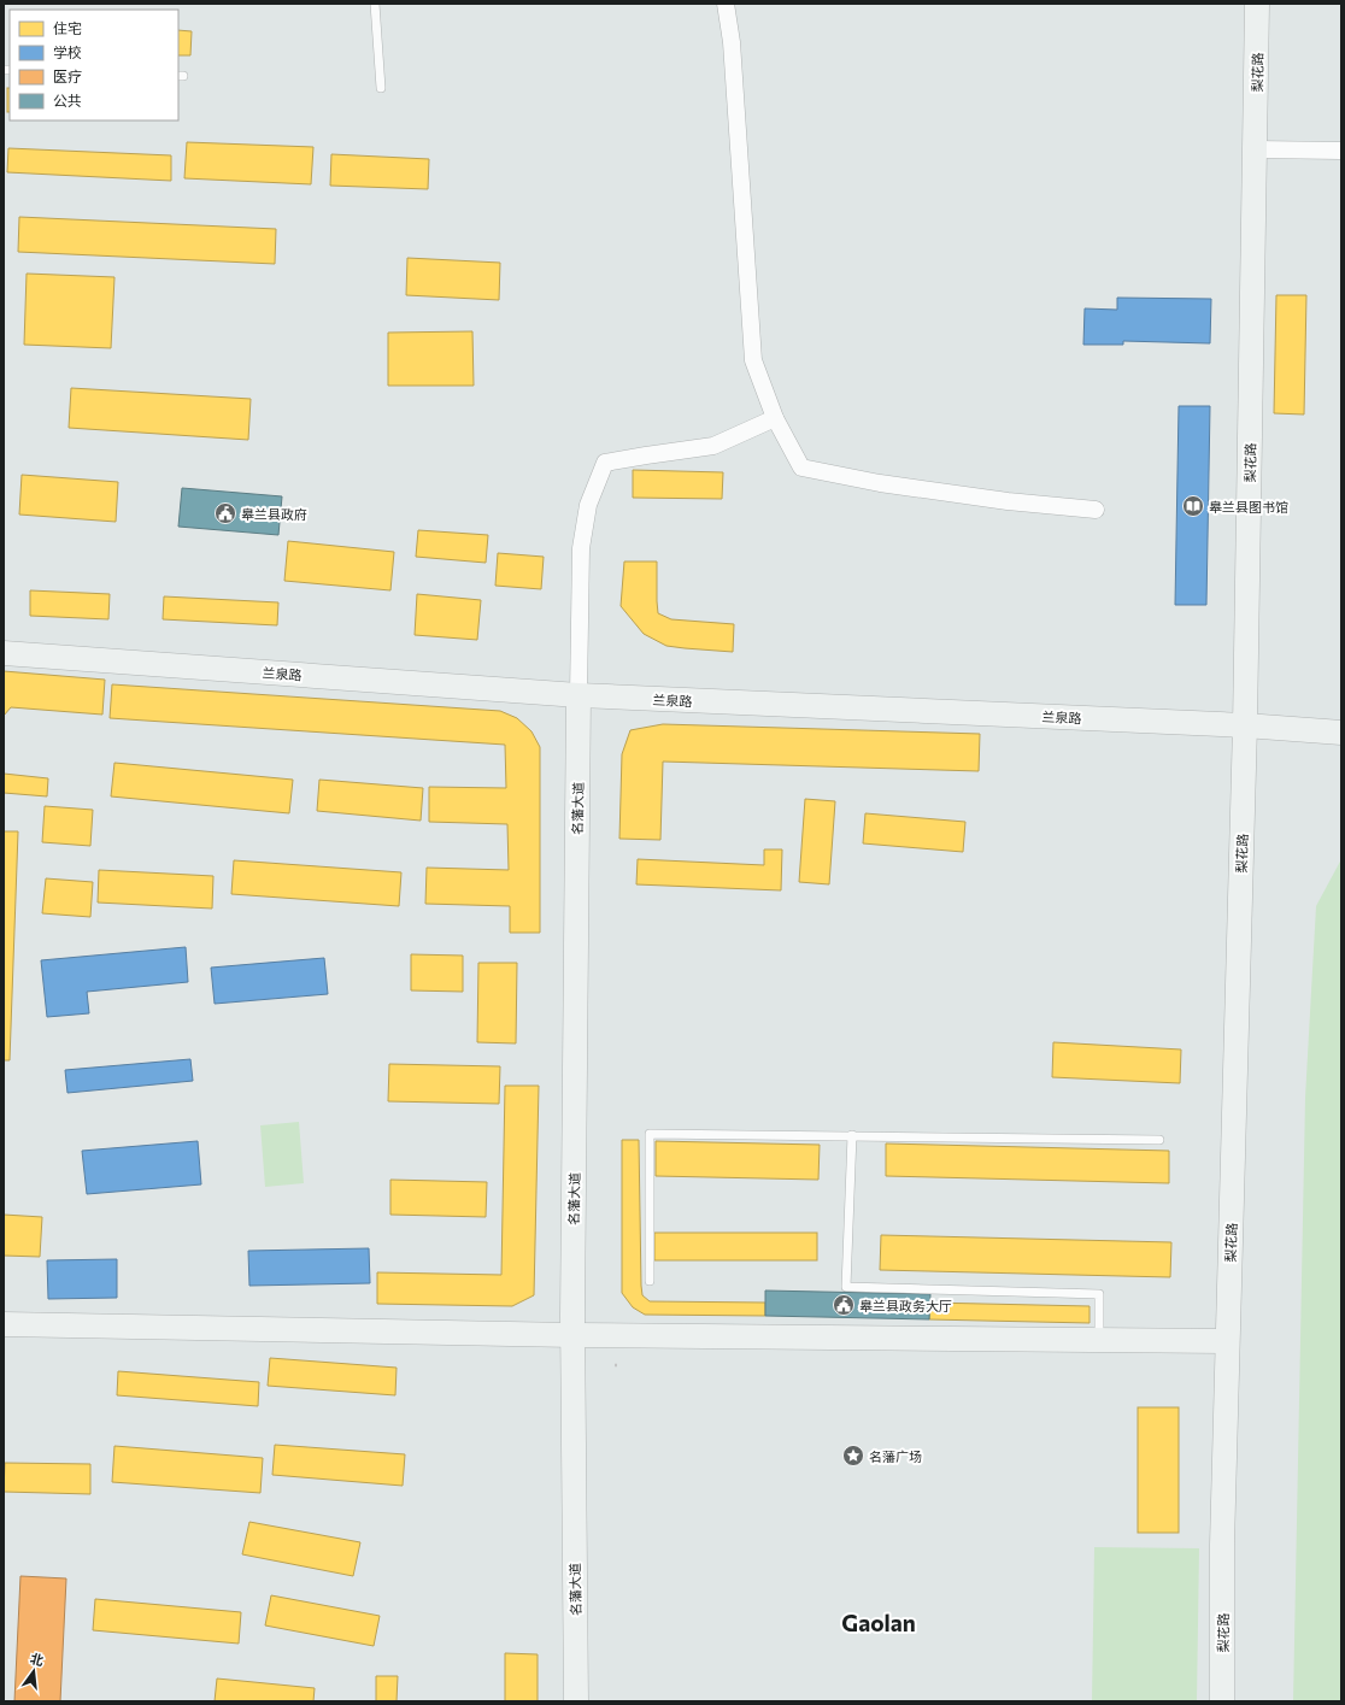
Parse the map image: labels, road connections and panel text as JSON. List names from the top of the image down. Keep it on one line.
{"streets":{"main road":["梨花路","兰泉路","名藩大道"]},"crossings":[["梨花路","兰泉路"],["兰泉路","名藩大道"]],"districts":["Gaolan"],"places":{"library":["皋兰县图书馆"],"public building":["皋兰县政府","皋兰县政务大厅"],"place":["名藩广场"]},"legend":["住宅","学校","医疗","公共"],"north":"top"}
